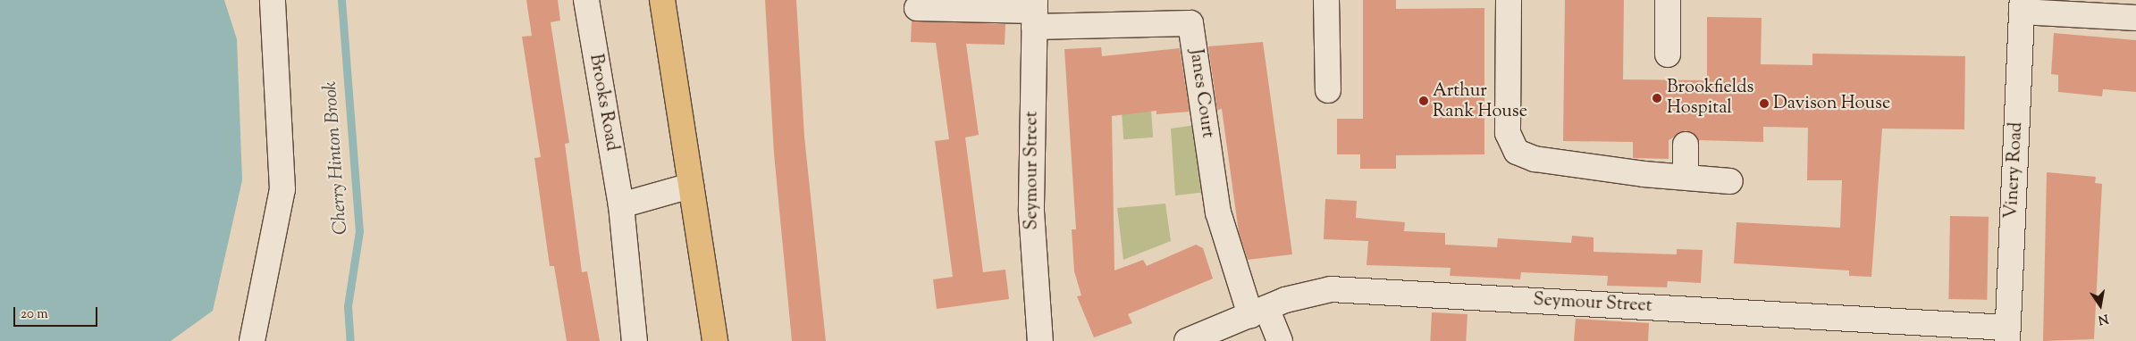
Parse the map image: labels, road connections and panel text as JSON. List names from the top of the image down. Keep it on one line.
{"streets":{"street":["Janes Court","Brooks Road","Seymour Street","Vinery Road"]},"crossings":[["Janes Court","Seymour Street"],["Seymour Street","Vinery Road"]],"water":["Cherry Hinton Brook"],"places":["Brookfields Hospital","Arthur Rank House","Davison House"],"scale_bar":"20 m","north":"bottom"}
